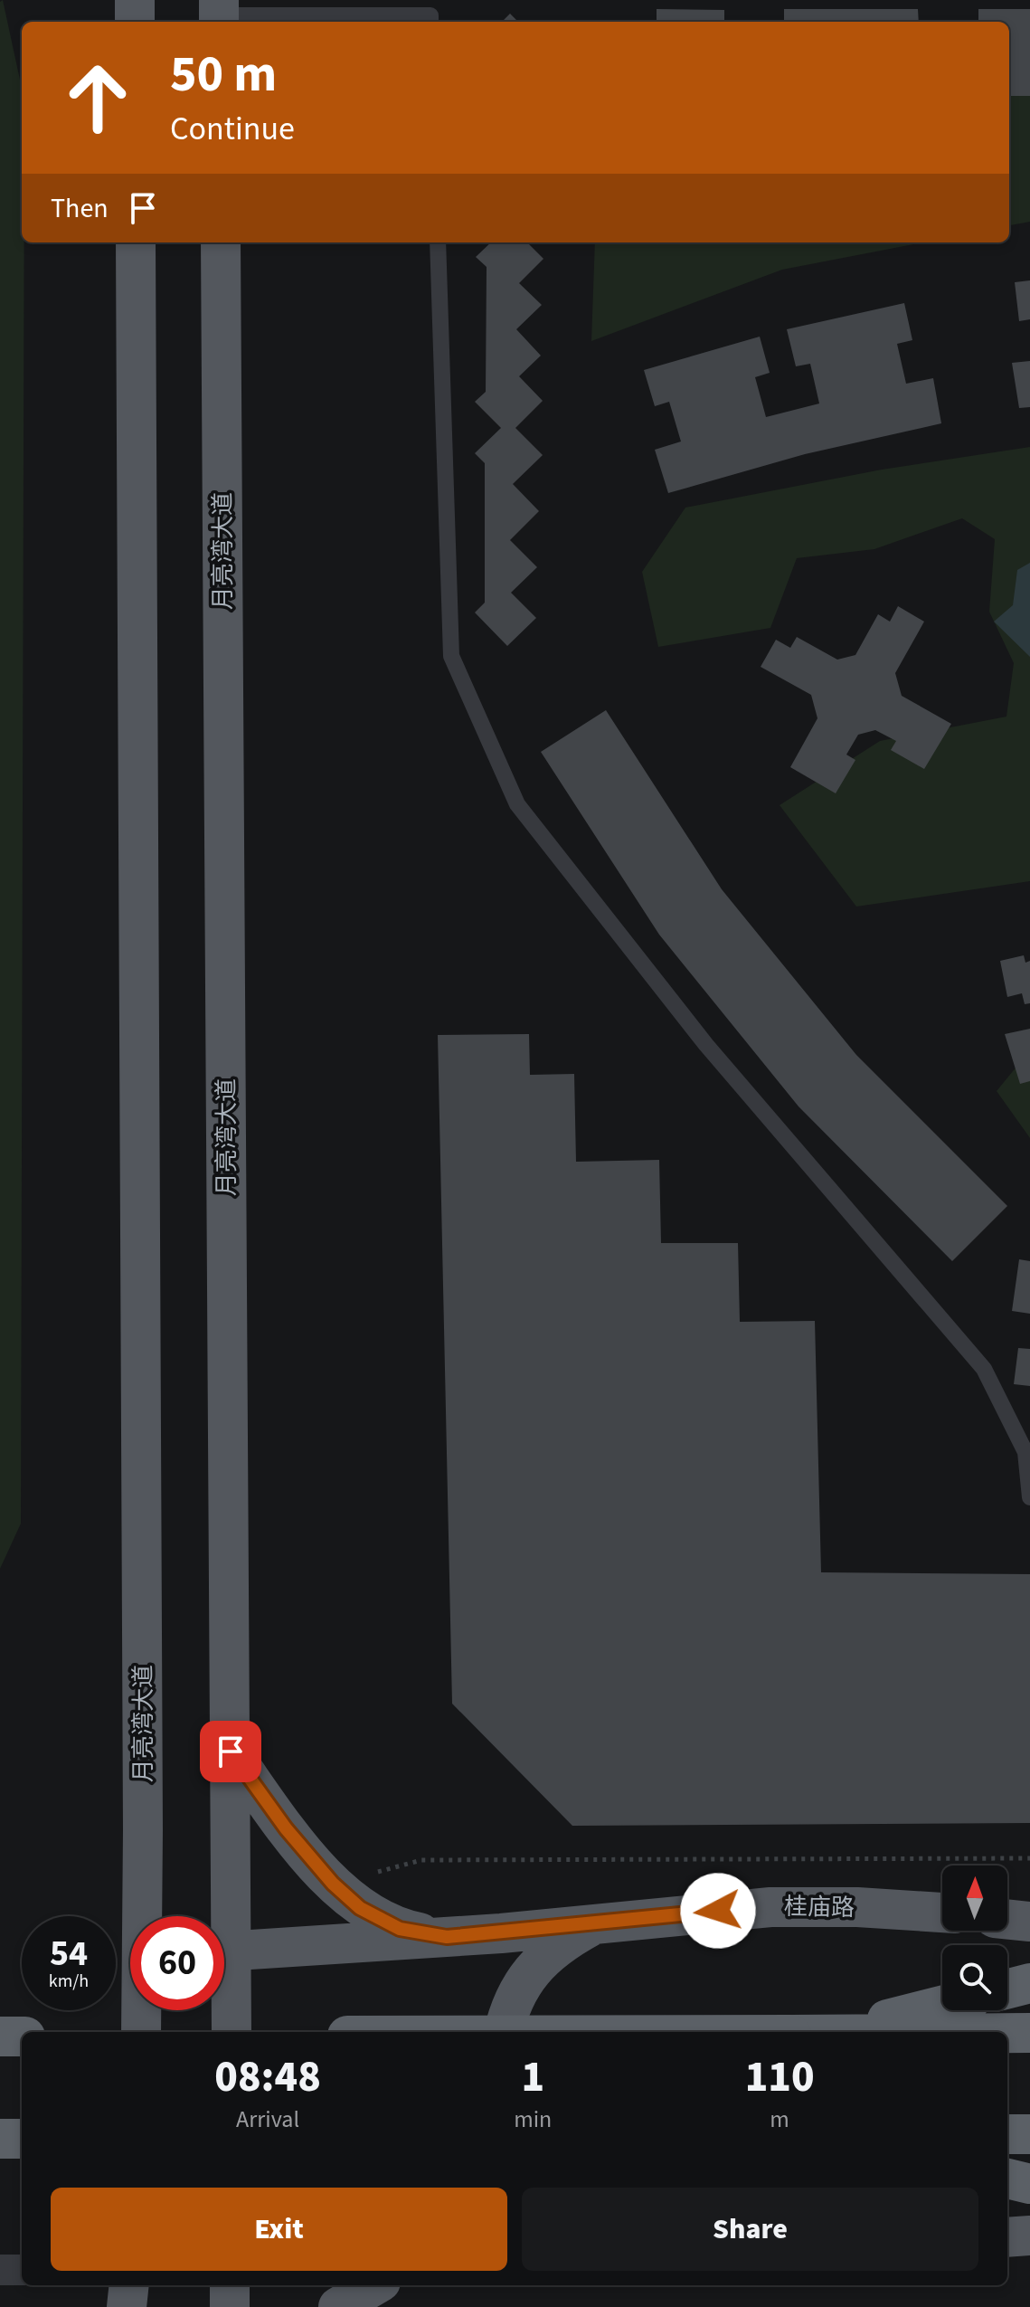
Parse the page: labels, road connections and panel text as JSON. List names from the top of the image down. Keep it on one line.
{"streets":{"main road":["月亮湾大道","桂庙路"]},"north":"top","page":{"turn":["50 m","Continue"],"then":"Then","speed":"54 km/h","limit":"60","eta":["08:48","Arrival","1","min","110","m"],"buttons":["Exit","Share"]}}
